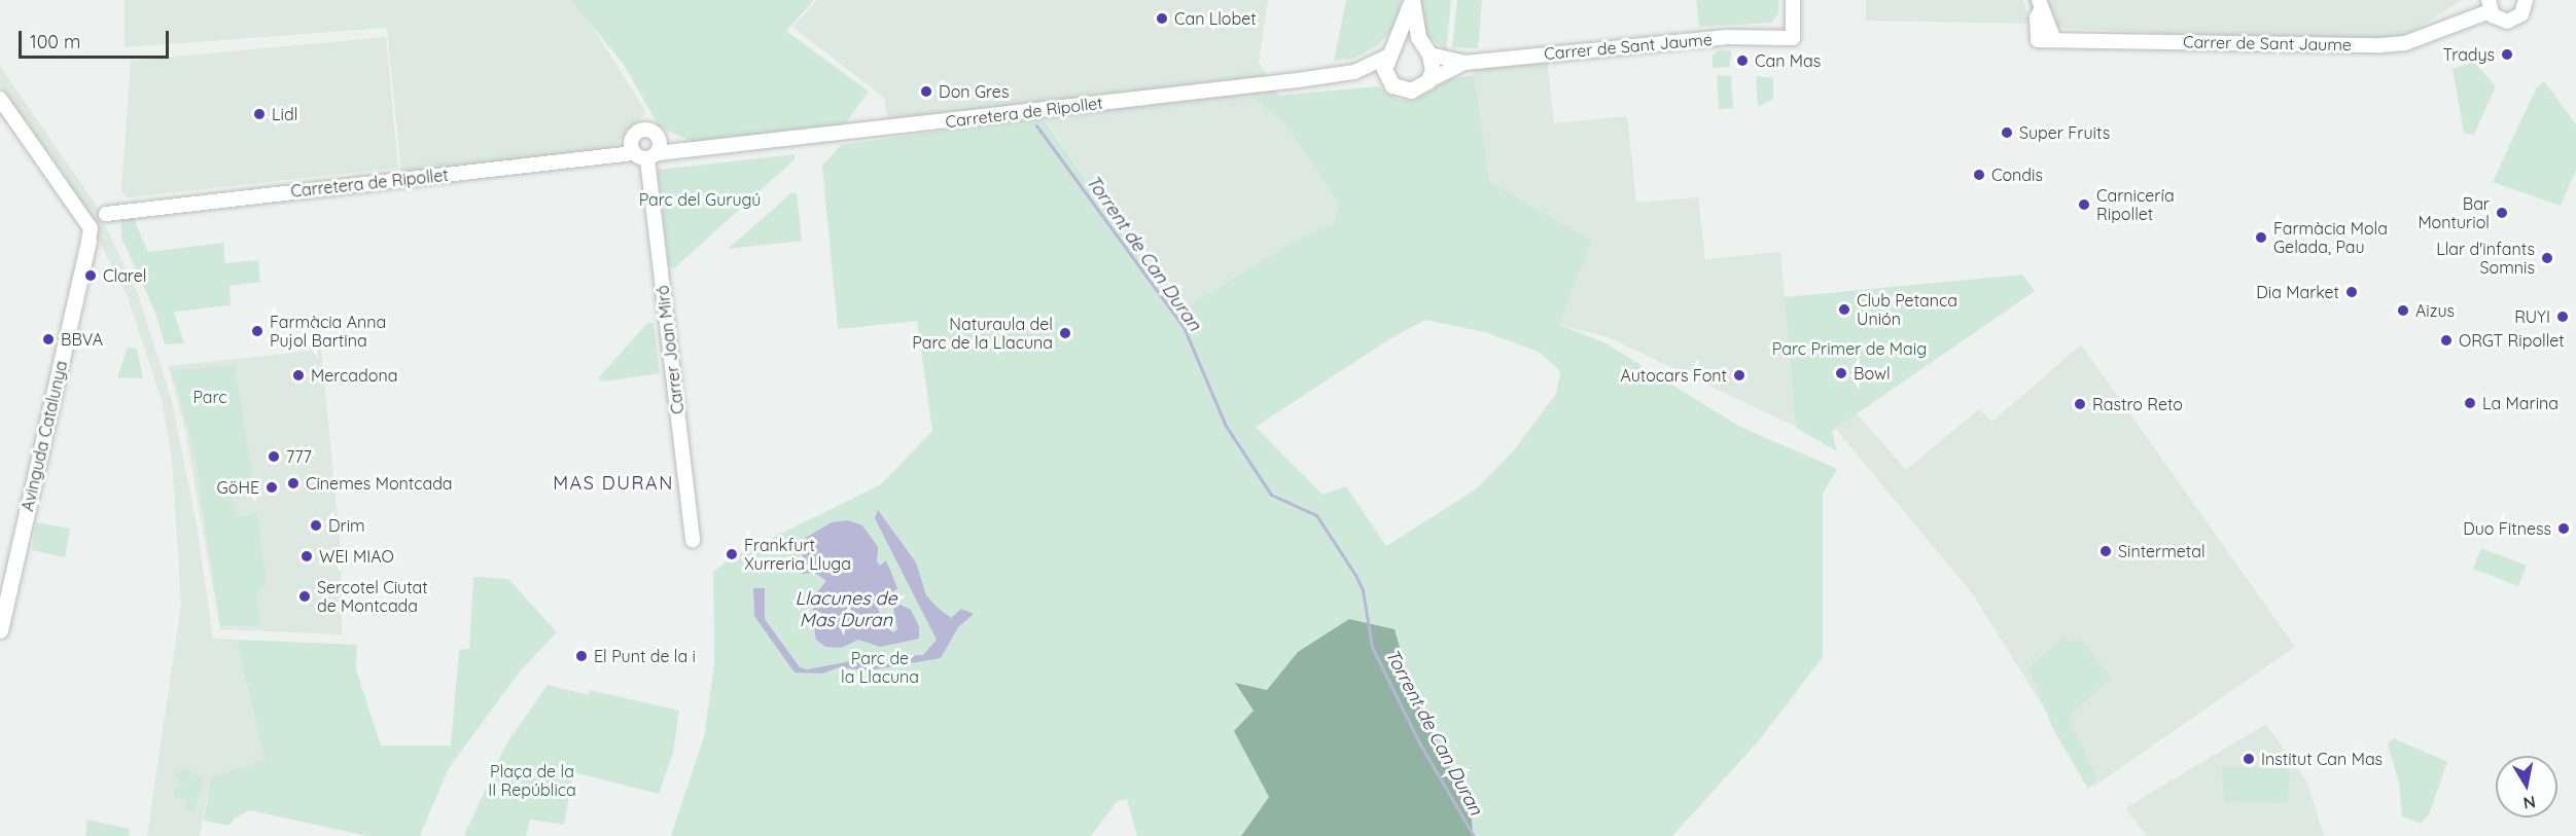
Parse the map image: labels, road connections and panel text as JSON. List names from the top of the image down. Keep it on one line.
{"streets":{"main road":["Avinguda Catalunya"],"street":["Carrer de Sant Jaume","Carretera de Ripollet","Carrer Joan Miró"]},"crossings":[["Carrer de Sant Jaume","Carretera de Ripollet"],["Carretera de Ripollet","Carrer Joan Miró"]],"districts":["MAS DURAN"],"water":["Torrent de Can Duran","Llacunes de Mas Duran"],"parks":["Parc del Gurugú","Parc Primer de Maig","Parc","Parc de la Llacuna","Plaça de la II República"],"places":["Can Llobet","Tradys","Can Mas","Don Gres","Lidl","Super Fruits","Condis","Carnicería Ripollet","Bar Monturiol","Farmàcia Mola Gelada, Pau","Llar d'infants Somnis","Clarel","Dia Market","Club Petanca Unión","Aizus","RUYI","Farmàcia Anna Pujol Bartina","Naturaula del Parc de la Llacuna","BBVA","ORGT Ripollet","Bowl","Mercadona","Autocars Font","La Marina","Rastro Reto","777","Cinemes Montcada","GöHE","Drim","Duo Fitness","Sintermetal","Frankfurt Xurreria Lluga","WEI MIAO","Sercotel Ciutat de Montcada","El Punt de la i","Institut Can Mas"],"scale_bar":"100 m","north":"bottom"}
